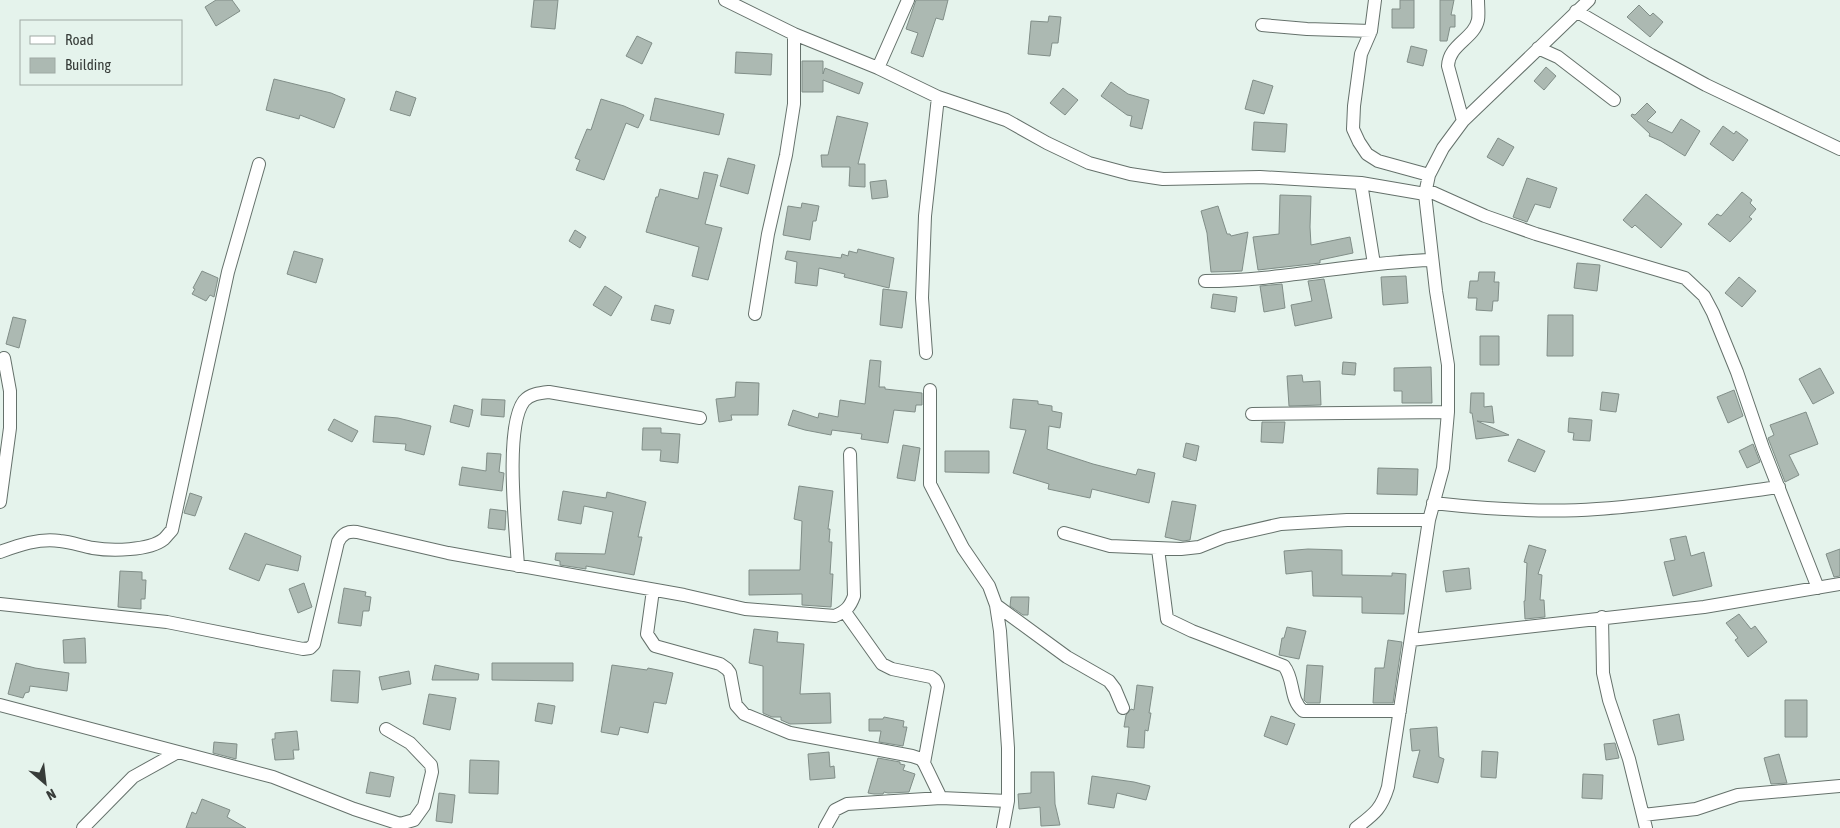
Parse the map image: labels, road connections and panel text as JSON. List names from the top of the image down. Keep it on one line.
{"legend":["Road","Building"],"north":"bottom right"}
